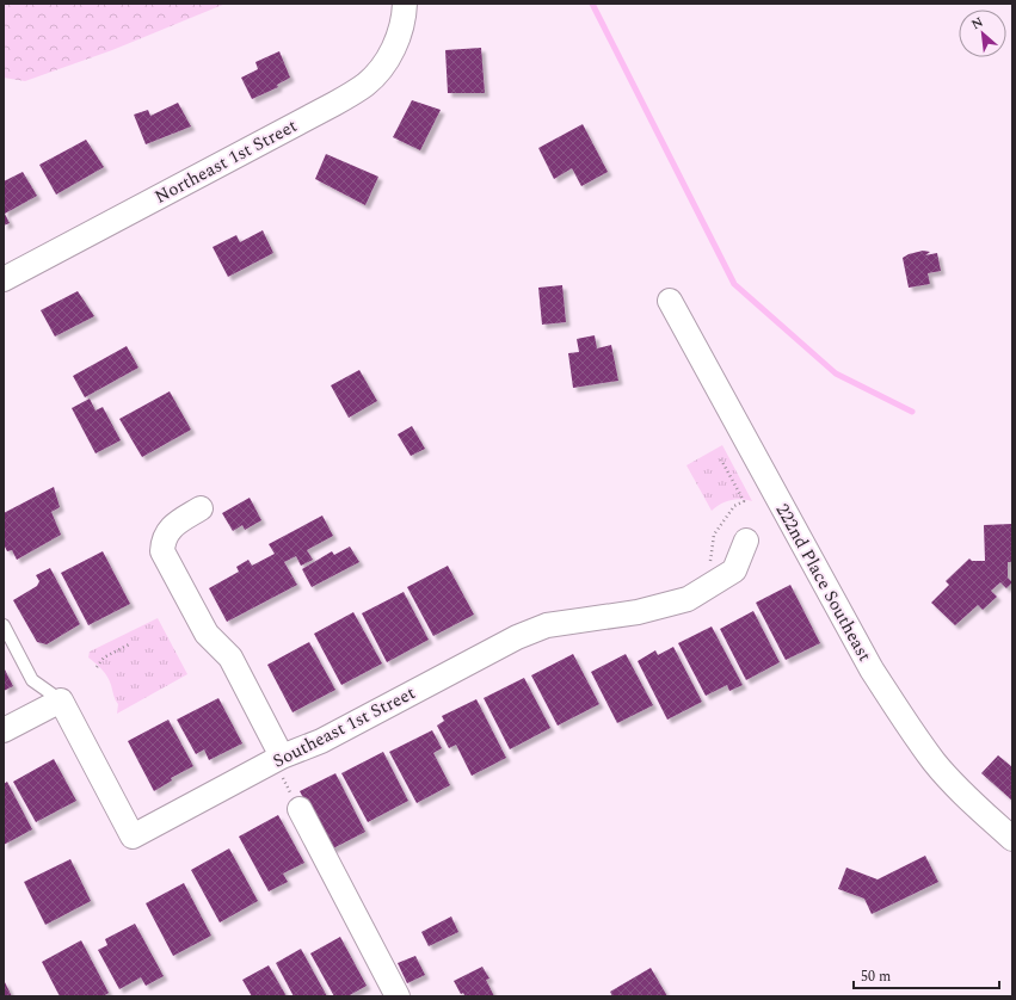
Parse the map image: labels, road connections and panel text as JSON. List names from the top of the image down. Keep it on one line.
{"streets":{"street":["Northeast 1st Street","222nd Place Southeast","Southeast 1st Street"]},"scale_bar":"50 m","north":"top left"}
